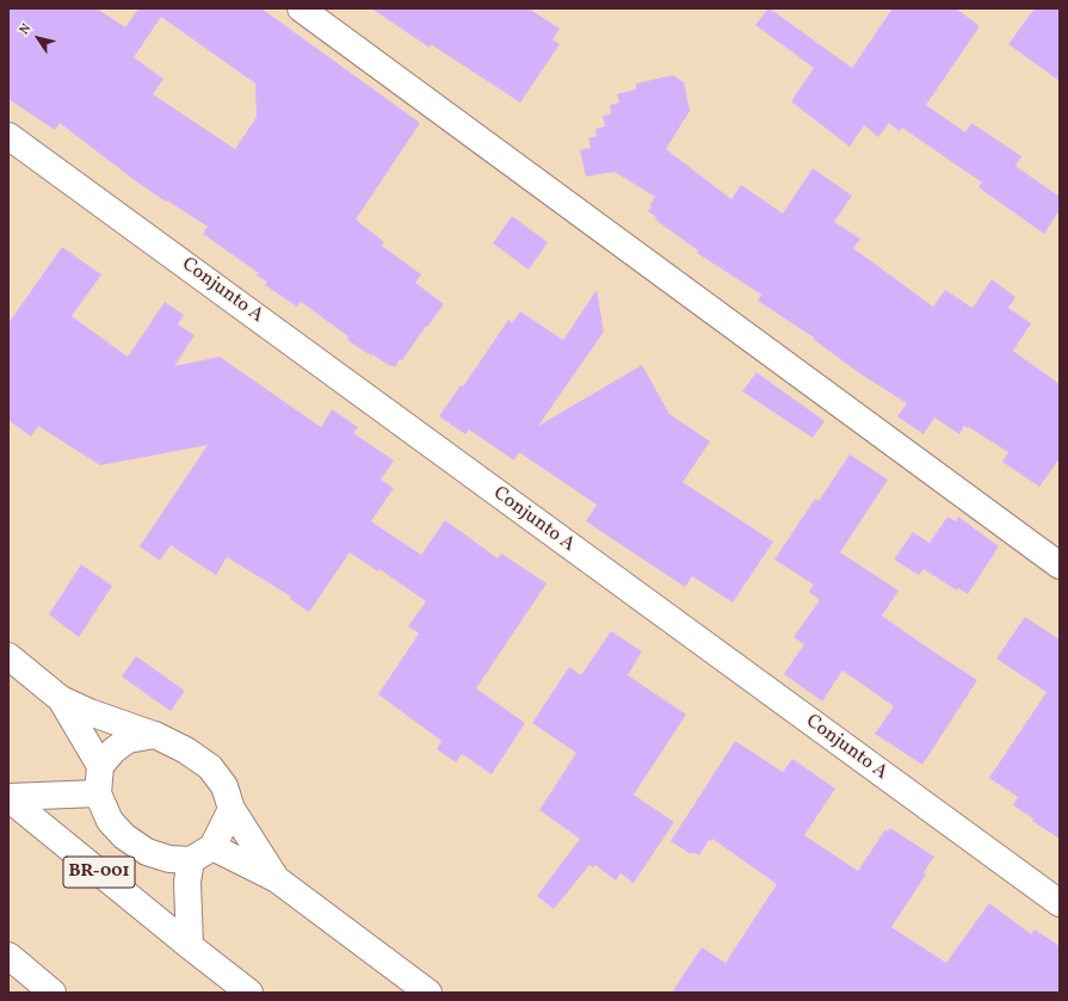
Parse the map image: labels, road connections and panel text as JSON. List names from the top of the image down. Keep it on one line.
{"streets":{"main road":["Conjunto A","BR-001"]},"north":"top left"}
